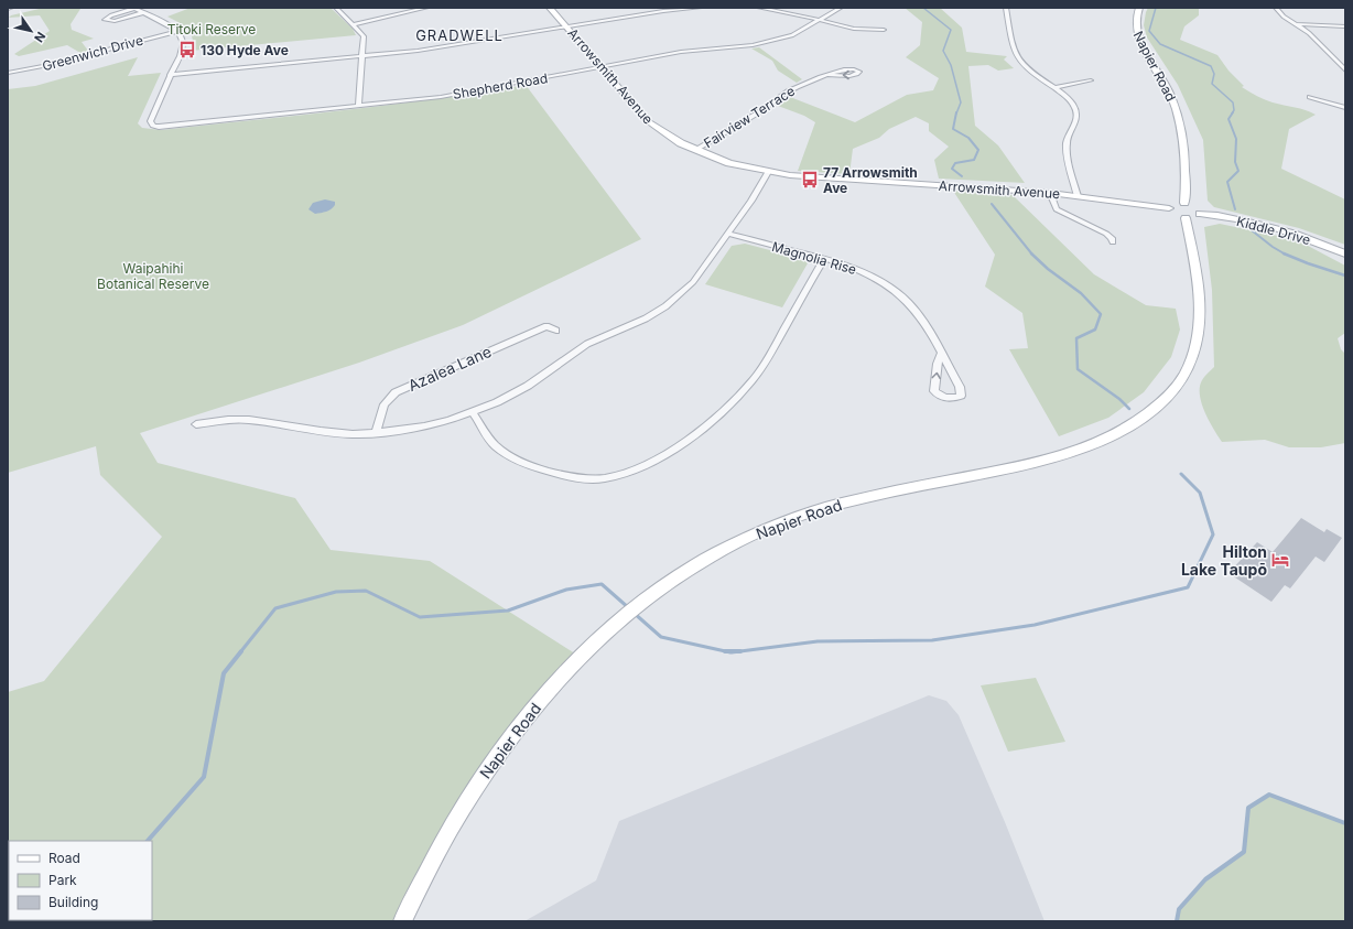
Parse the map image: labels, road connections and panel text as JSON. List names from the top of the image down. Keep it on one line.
{"streets":{"main road":["Napier Road","Arrowsmith Avenue","Kiddle Drive"],"street":["Greenwich Drive","Shepherd Road","Fairview Terrace","Magnolia Rise","Azalea Lane"]},"crossings":[["Arrowsmith Avenue","Shepherd Road"],["Arrowsmith Avenue","Fairview Terrace"]],"districts":["GRADWELL"],"parks":["Titoki Reserve","Waipahihi Botanical Reserve"],"places":{"bus stop":["130 Hyde Ave","77 Arrowsmith Ave"],"hotel":["Hilton Lake Taupō"]},"legend":["Road","Park","Building"],"north":"bottom right"}
